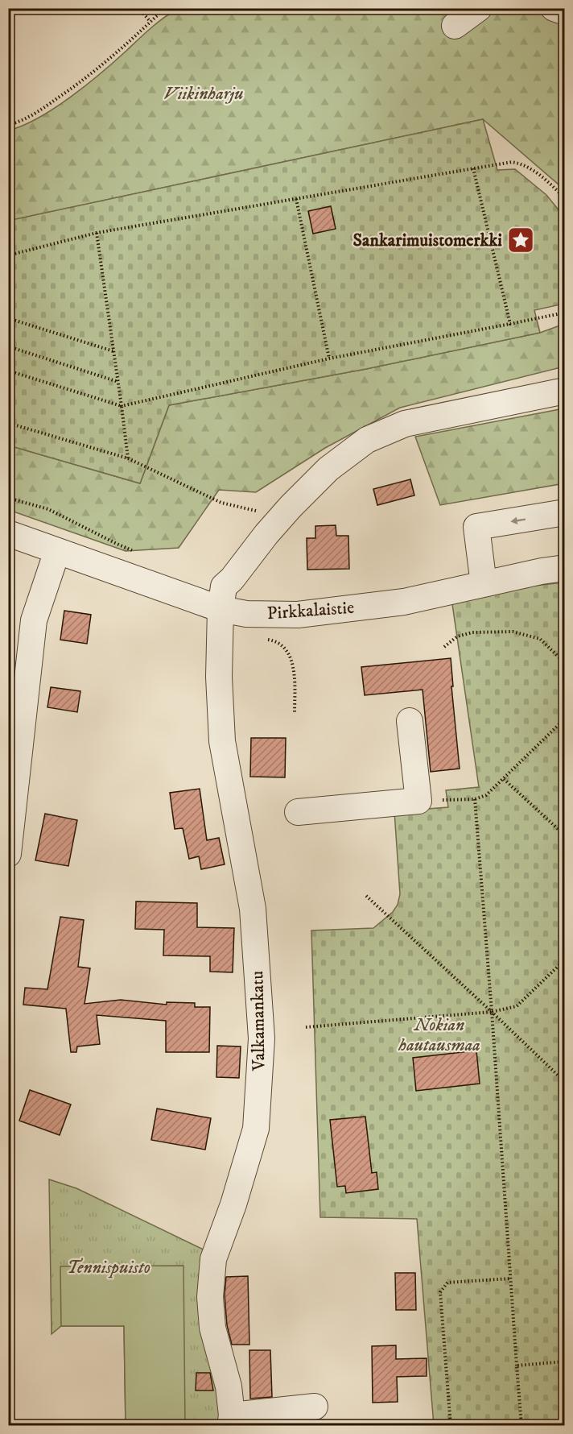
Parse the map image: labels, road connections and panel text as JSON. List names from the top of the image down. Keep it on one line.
{"streets":{"street":["Pirkkalaistie","Valkamankatu"]},"crossings":[["Pirkkalaistie","Valkamankatu"]],"parks":["Viikinharju","Nokian hautausmaa","Tennispuisto"],"places":{"place":["Sankarimuistomerkki"]}}
